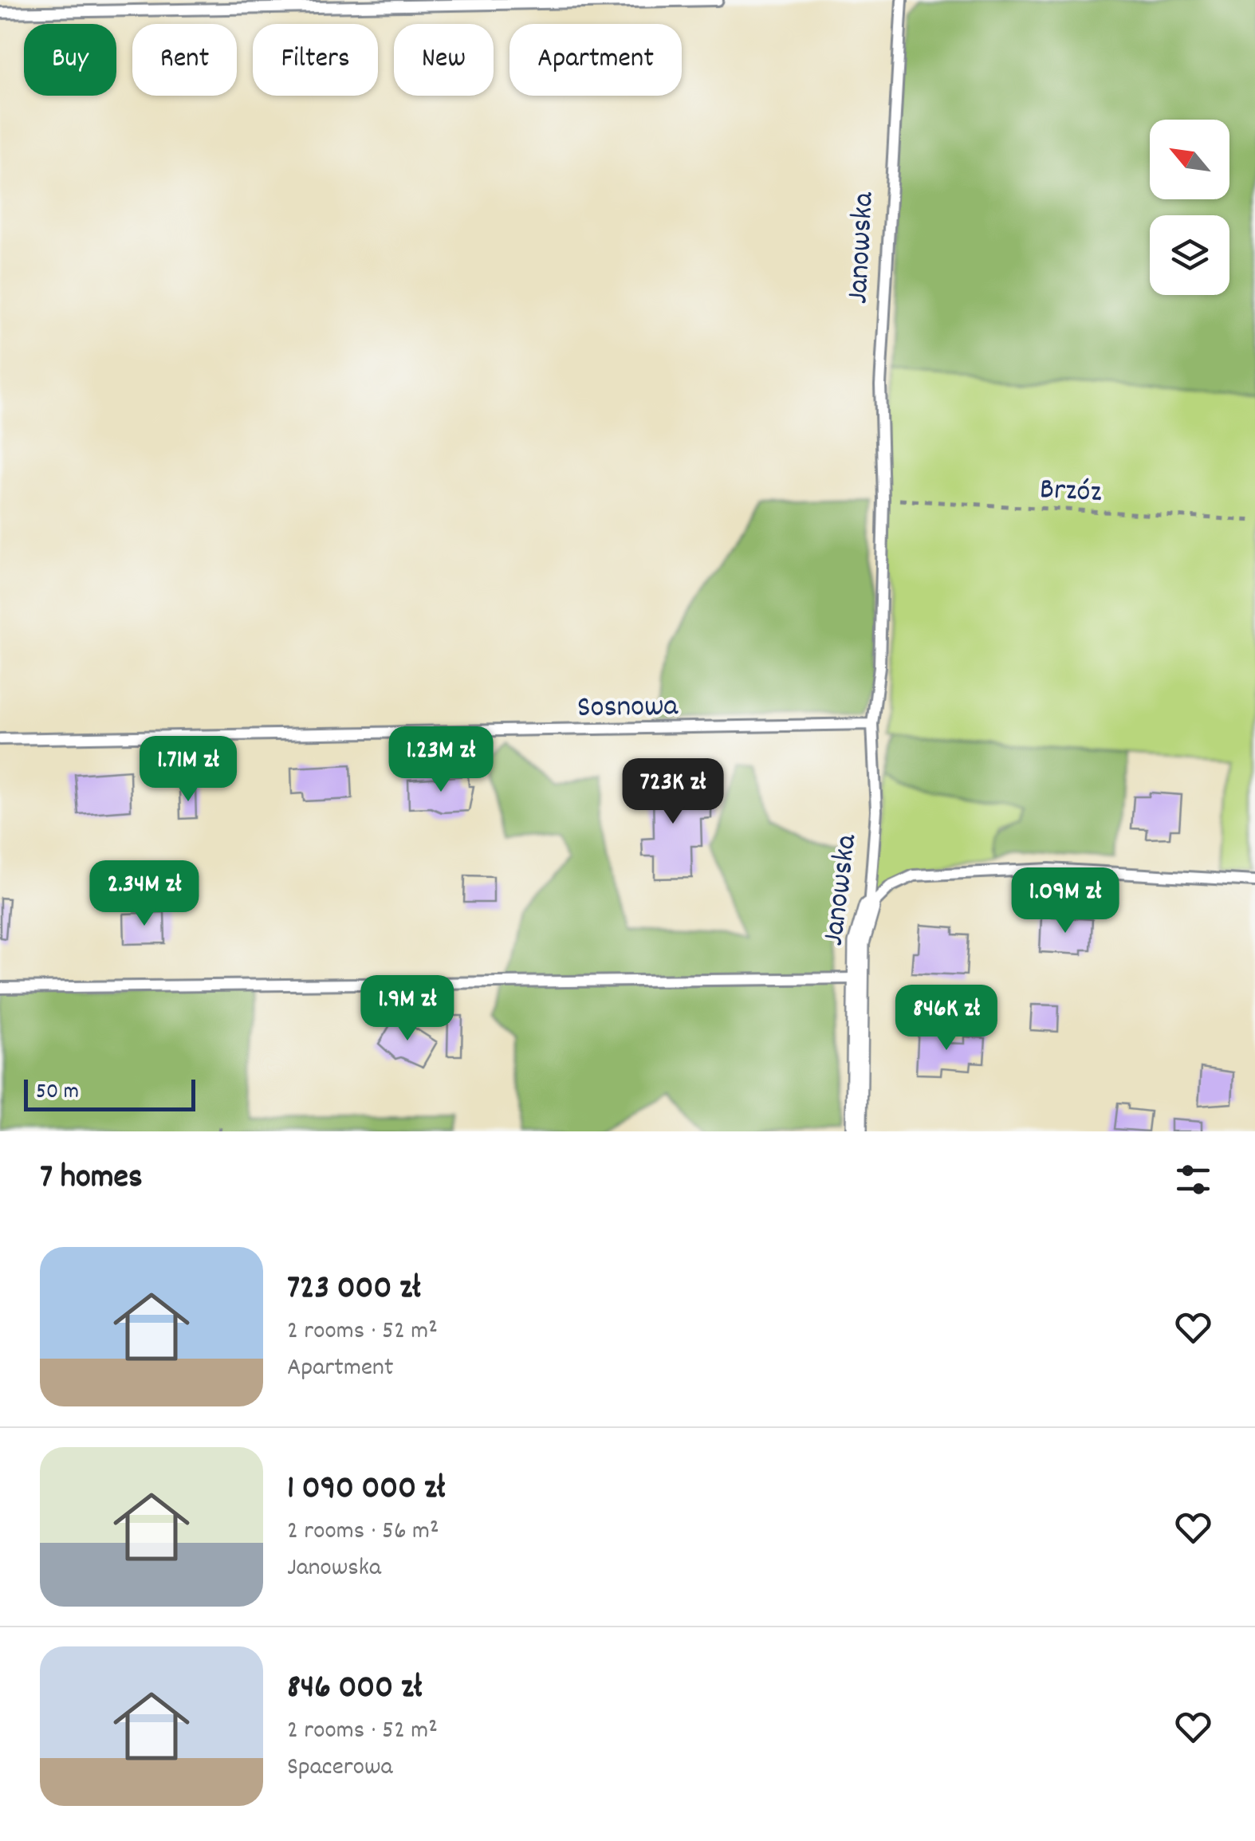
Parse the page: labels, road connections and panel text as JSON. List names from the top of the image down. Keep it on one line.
{"streets":{"street":["Janowska"],"lane":["Sosnowa"],"path":["Brzóz"]},"crossings":[["Janowska","Brzóz"],["Janowska","Sosnowa"]],"scale_bar":"50 m","north":"top left","page":{"chip":["Buy","Rent","Filters","New","Apartment"],"price":["1.23M zł","1.71M zł","723K zł","2.34M zł","1.09M zł","1.9M zł","846K zł"],"scale":"50 m","heading":"7 homes","list":[{"name":"723 000 zł","note":"2 rooms · 52 m² · Apartment"},{"name":"1 090 000 zł","note":"2 rooms · 56 m² · Janowska"},{"name":"846 000 zł","note":"2 rooms · 52 m² · Spacerowa"}]}}
